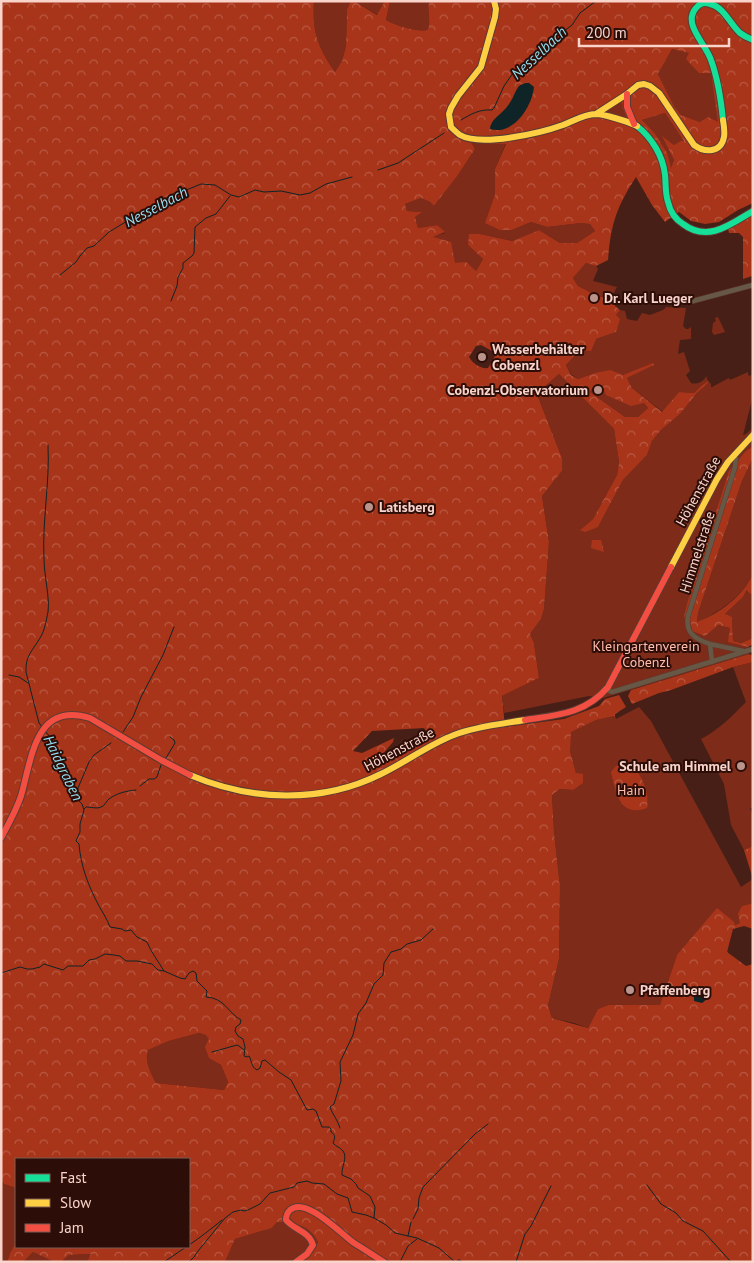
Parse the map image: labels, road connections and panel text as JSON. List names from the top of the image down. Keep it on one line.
{"streets":{"street":["Höhenstraße","Himmelstraße"]},"crossings":[["Höhenstraße","Himmelstraße"]],"water":["Nesselbach","Haidgraben"],"parks":["Kleingartenverein Cobenzl","Hain"],"places":["Dr. Karl Lueger","Wasserbehälter Cobenzl","Cobenzl-Observatorium","Latisberg","Schule am Himmel","Pfaffenberg"],"legend":["Fast","Slow","Jam"],"scale_bar":"200 m"}
